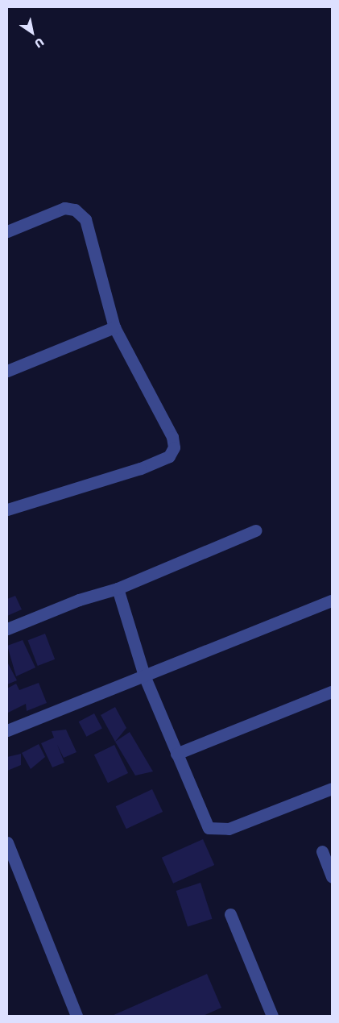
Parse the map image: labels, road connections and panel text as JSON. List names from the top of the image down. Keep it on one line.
{"north":"bottom right"}
